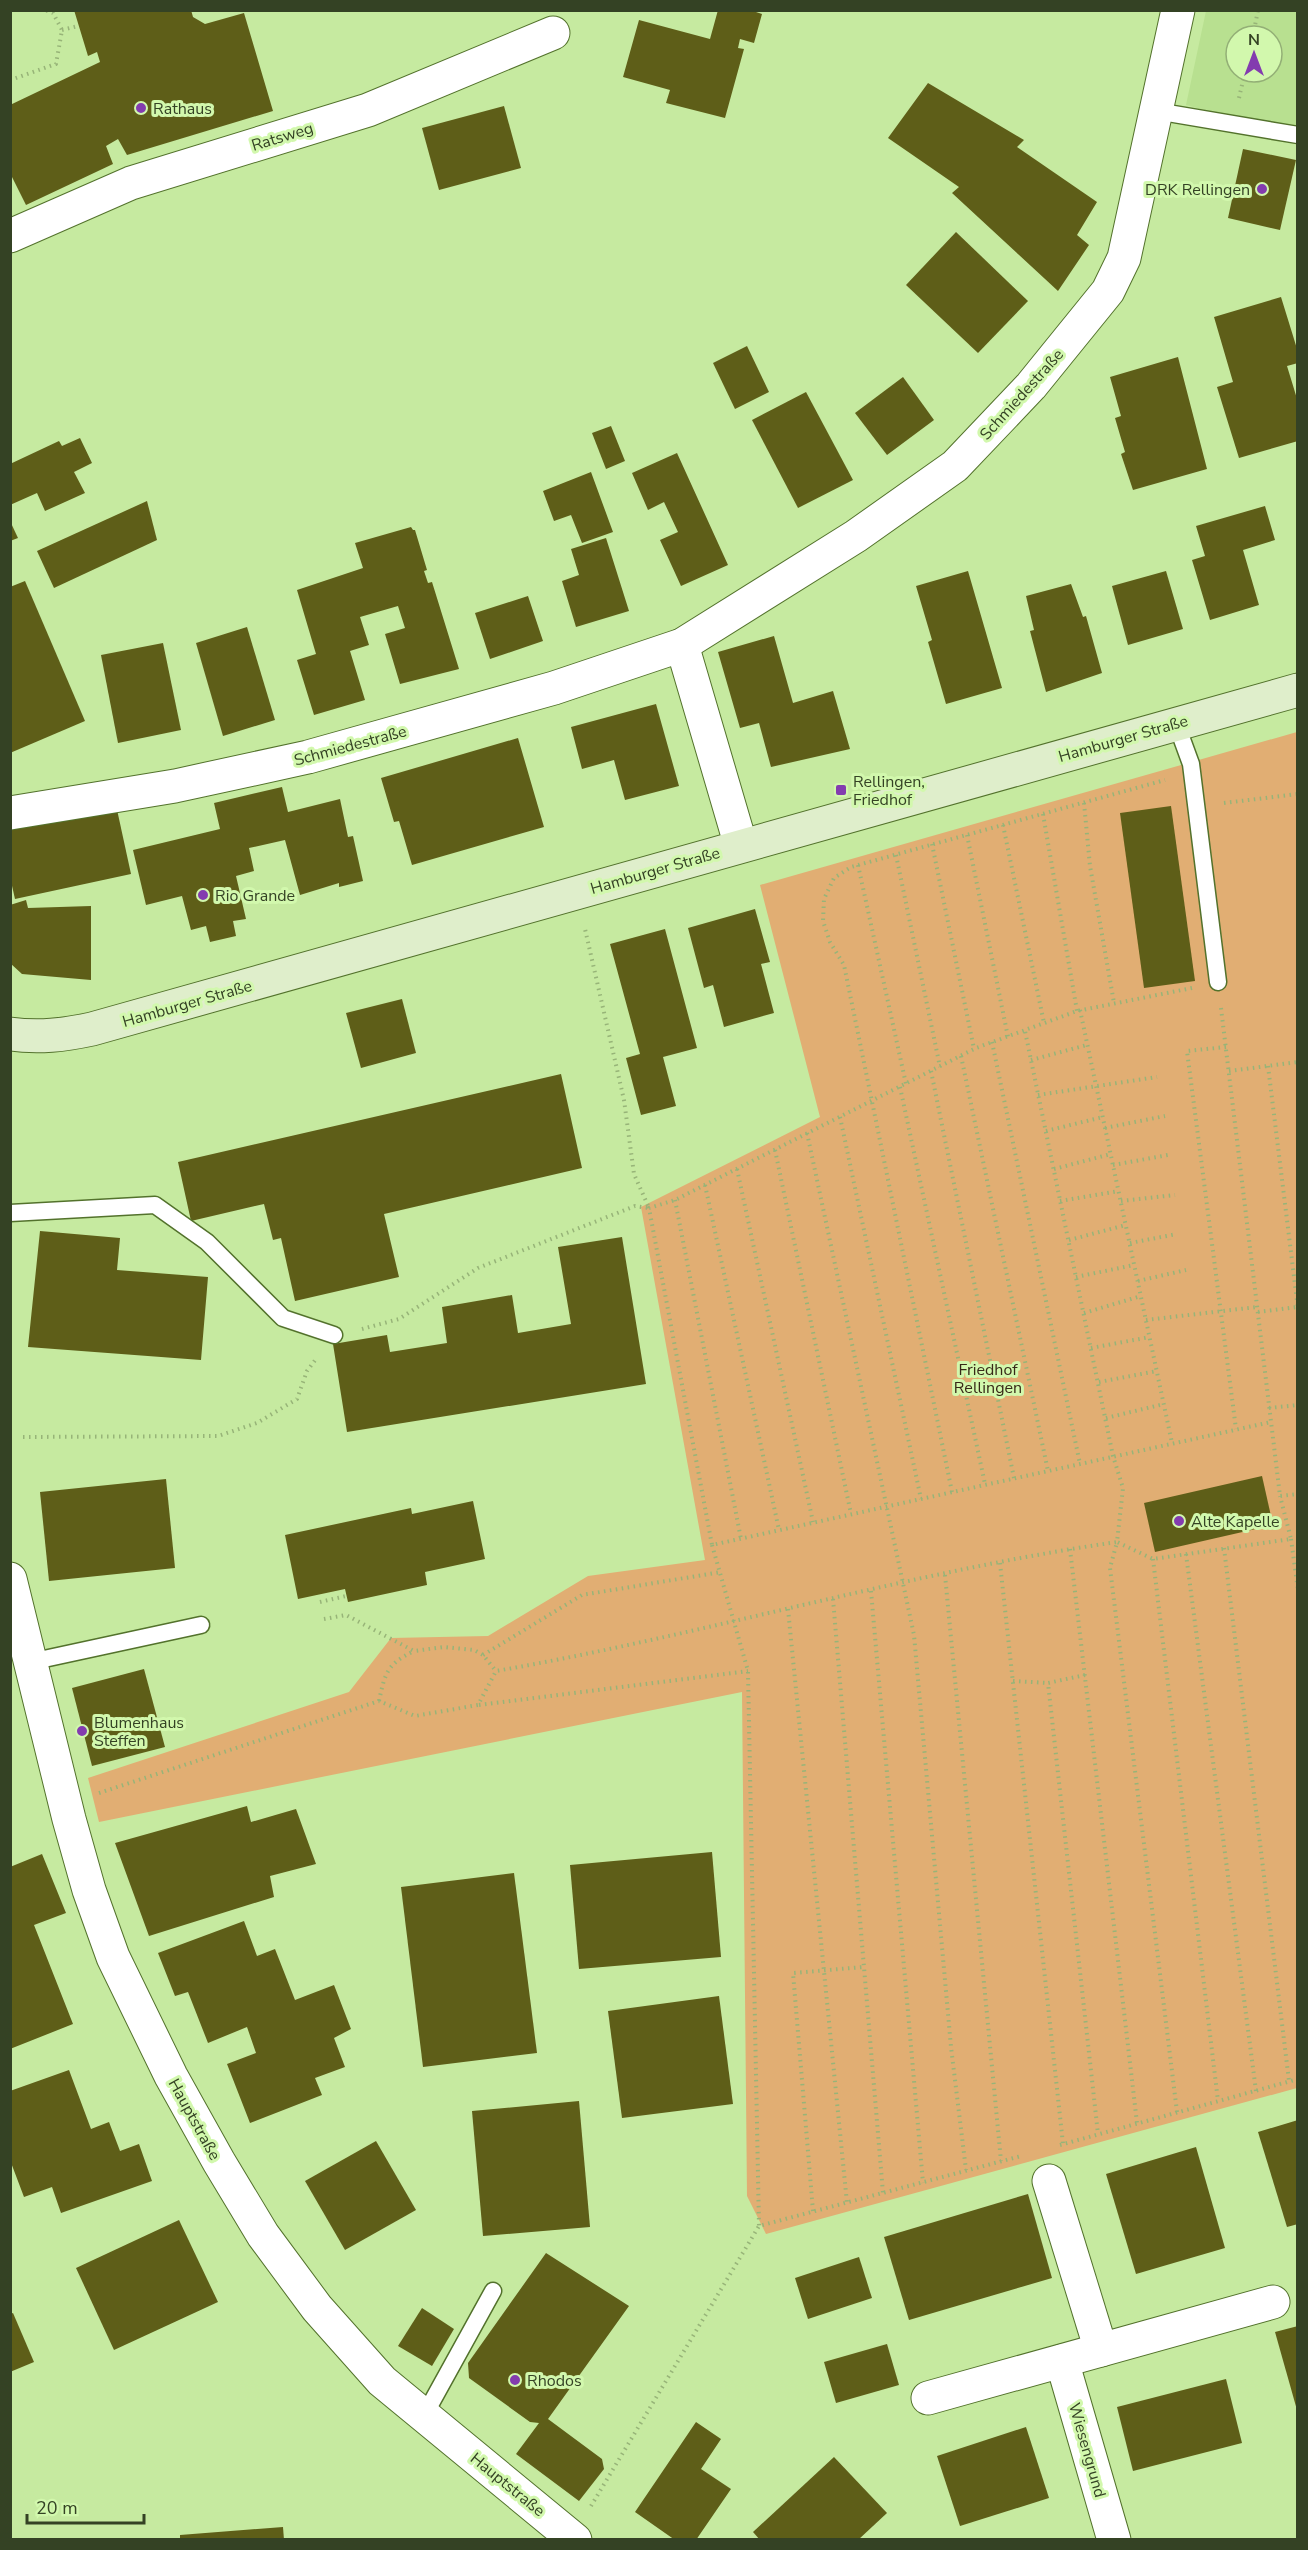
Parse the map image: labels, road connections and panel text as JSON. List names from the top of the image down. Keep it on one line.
{"streets":{"main road":["Hamburger Straße"],"street":["Ratsweg","Schmiedestraße","Hauptstraße","Wiesengrund"]},"parks":["Friedhof Rellingen"],"places":{"other":["Rathaus","DRK Rellingen","Rio Grande","Alte Kapelle","Blumenhaus Steffen","Rhodos"],"transit":["Rellingen, Friedhof"]},"scale_bar":"20 m","north":"top"}
